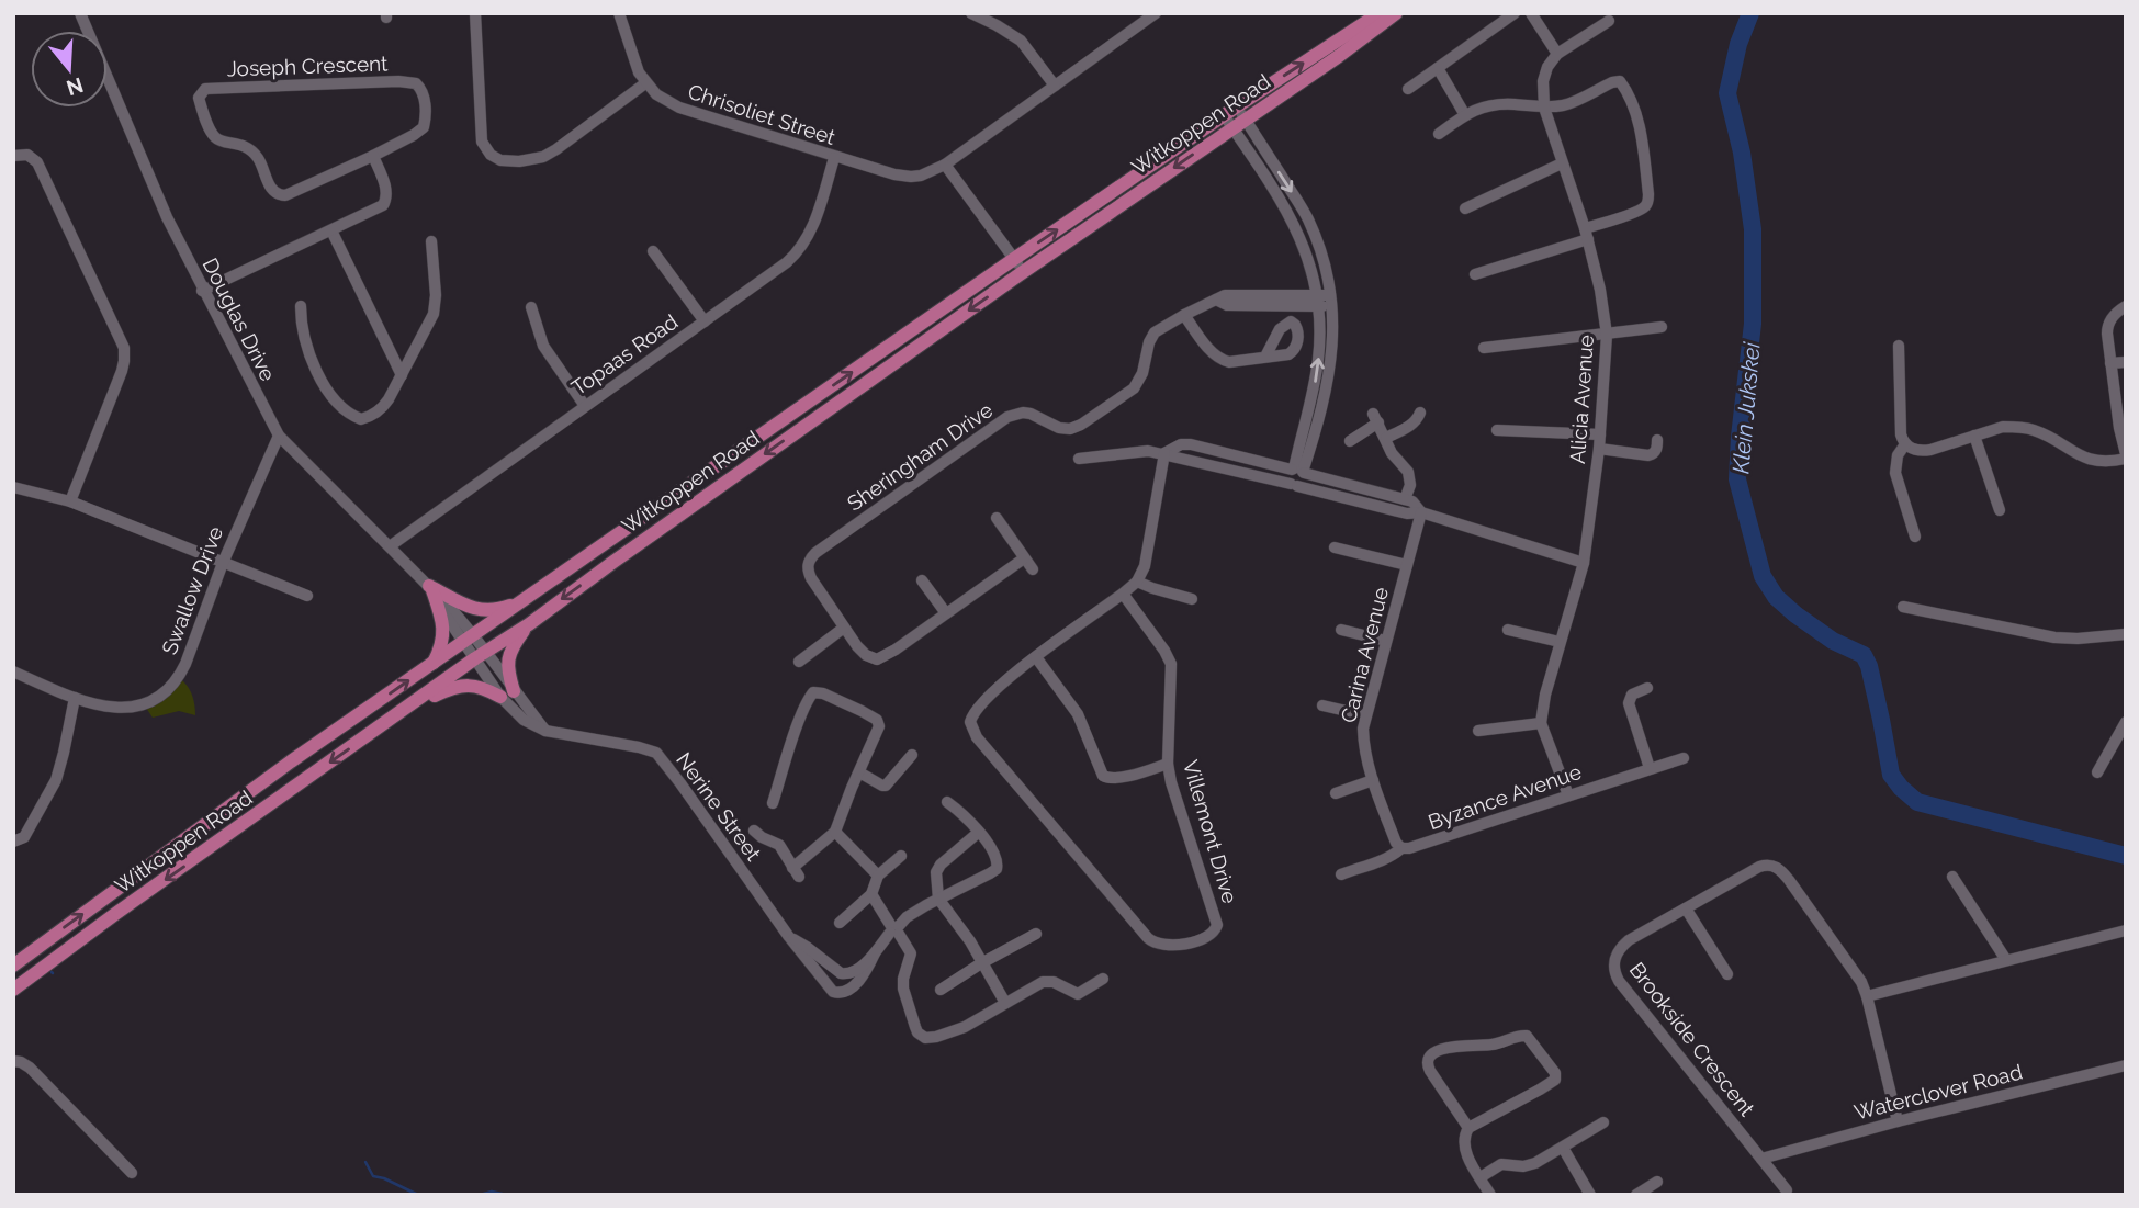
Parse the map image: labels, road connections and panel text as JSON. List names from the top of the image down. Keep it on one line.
{"streets":{"main road":["Witkoppen Road"],"street":["Joseph Crescent","Chrisoliet Street","Douglas Drive","Topaas Road","Alicia Avenue","Sheringham Drive","Swallow Drive","Carina Avenue","Byzance Avenue","Nerine Street","Villemont Drive","Brookside Crescent","Waterclover Road"]},"crossings":[["Chrisoliet Street","Topaas Road"],["Witkoppen Road","Douglas Drive"],["Witkoppen Road","Nerine Street"],["Douglas Drive","Topaas Road"],["Douglas Drive","Swallow Drive"],["Douglas Drive","Nerine Street"],["Carina Avenue","Byzance Avenue"],["Brookside Crescent","Waterclover Road"]],"water":["Klein Jukskei"],"north":"bottom"}
